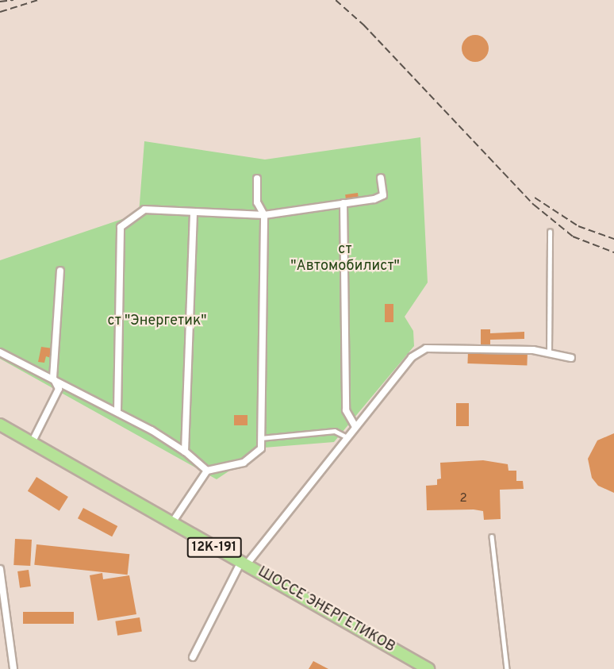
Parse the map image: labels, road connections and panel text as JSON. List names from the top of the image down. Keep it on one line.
{"streets":{"main road":["12К-191","ШОССЕ ЭНЕРГЕТИКОВ"]},"parks":["ст \"Автомобилист\"","ст \"Энергетик\""],"house_numbers":["2"]}
